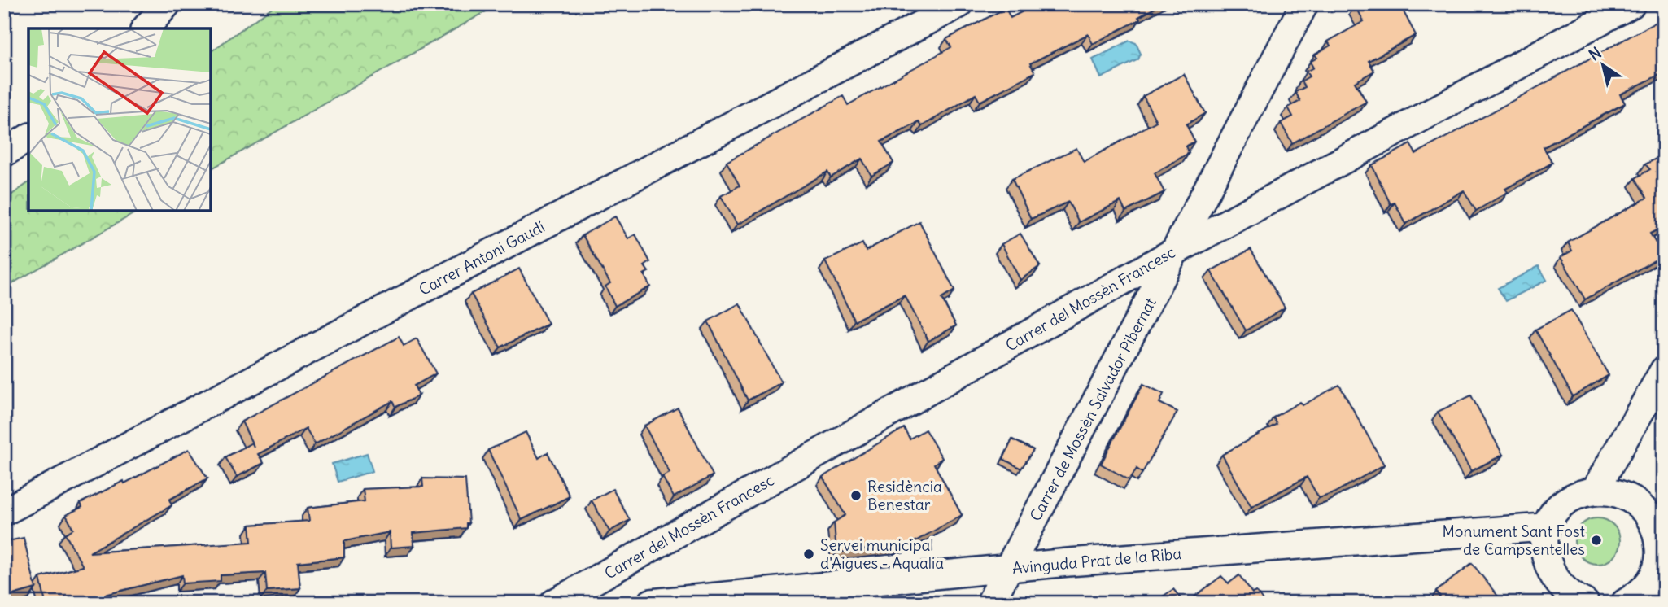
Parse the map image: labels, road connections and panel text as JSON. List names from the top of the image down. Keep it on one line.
{"streets":{"street":["Carrer Antoni Gaudí","Carrer del Mossèn Francesc","Carrer de Mossèn Salvador Pibernat","Avinguda Prat de la Riba"]},"crossings":[["Carrer del Mossèn Francesc","Carrer de Mossèn Salvador Pibernat"],["Carrer de Mossèn Salvador Pibernat","Avinguda Prat de la Riba"]],"places":["Residència Benestar","Monument Sant Fost de Campsentelles","Servei municipal d'Aigues - Aqualia"],"north":"top left"}
